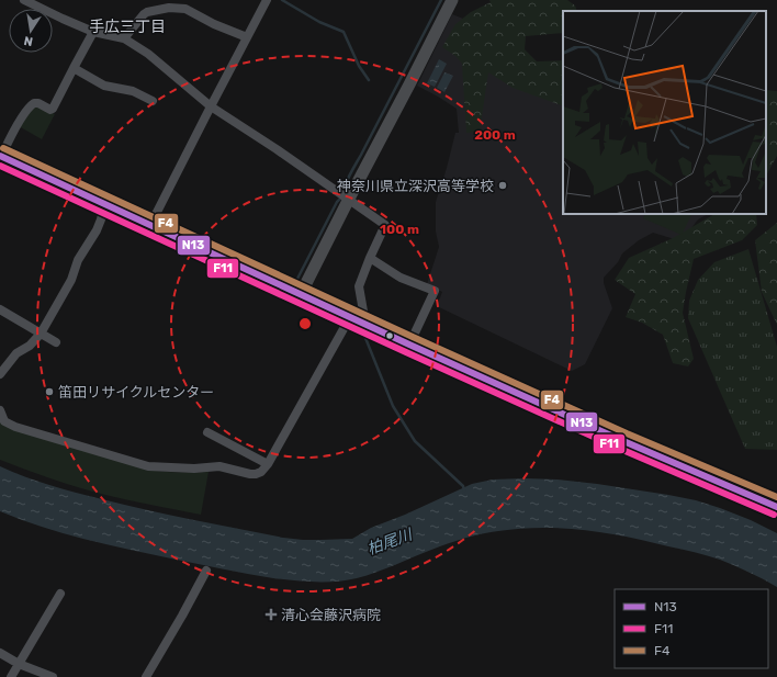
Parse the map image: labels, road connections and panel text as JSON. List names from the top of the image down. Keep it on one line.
{"districts":["手広三丁目"],"water":["柏尾川"],"places":{"other":["神奈川県立深沢高等学校","笛田リサイクルセンター"],"health":["清心会藤沢病院"]},"lines":["transit line F4","transit line N13","transit line F11"],"legend":["N13","F11","F4"],"north":"bottom","rings":["200 m","100 m"]}
